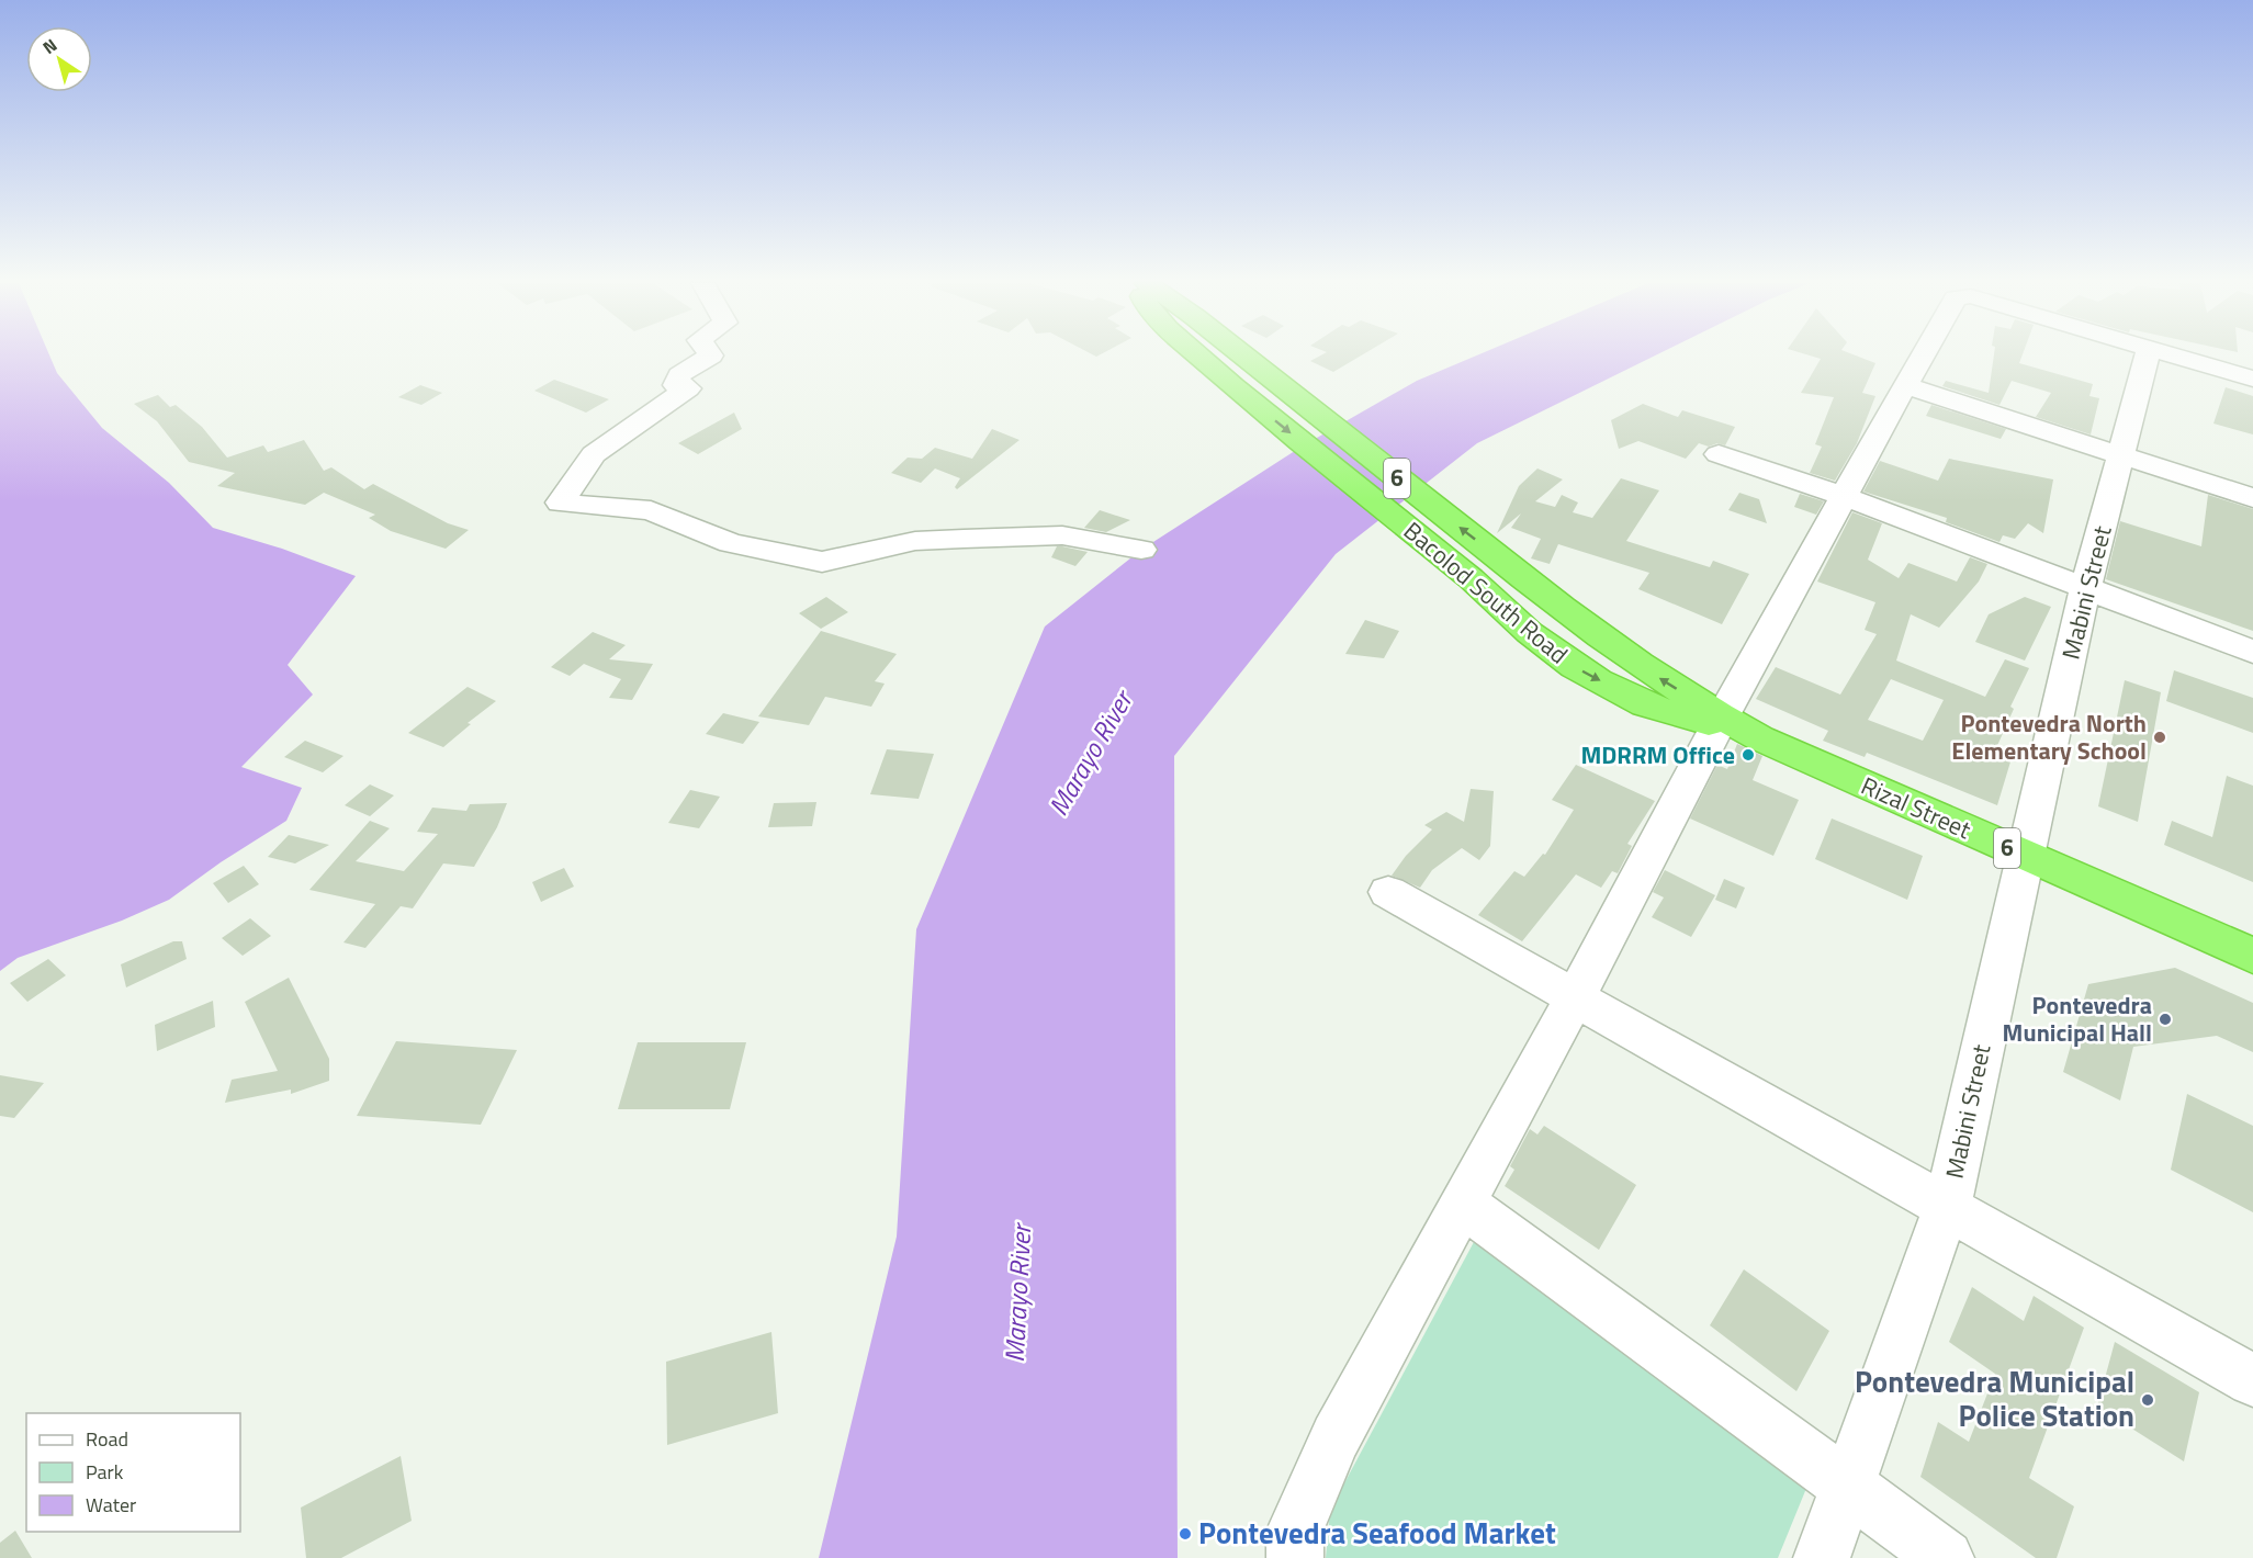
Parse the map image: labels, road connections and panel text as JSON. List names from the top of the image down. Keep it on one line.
{"streets":{"highway":["6","Bacolod South Road","Rizal Street"],"street":["Mabini Street"]},"crossings":[["Bacolod South Road","Rizal Street"],["Mabini Street","Rizal Street"]],"water":["Marayo River"],"places":["Pontevedra North Elementary School","MDRRM Office","Pontevedra Municipal Hall","Pontevedra Municipal Police Station","Pontevedra Seafood Market"],"legend":["Road","Park","Water"],"north":"top left"}
